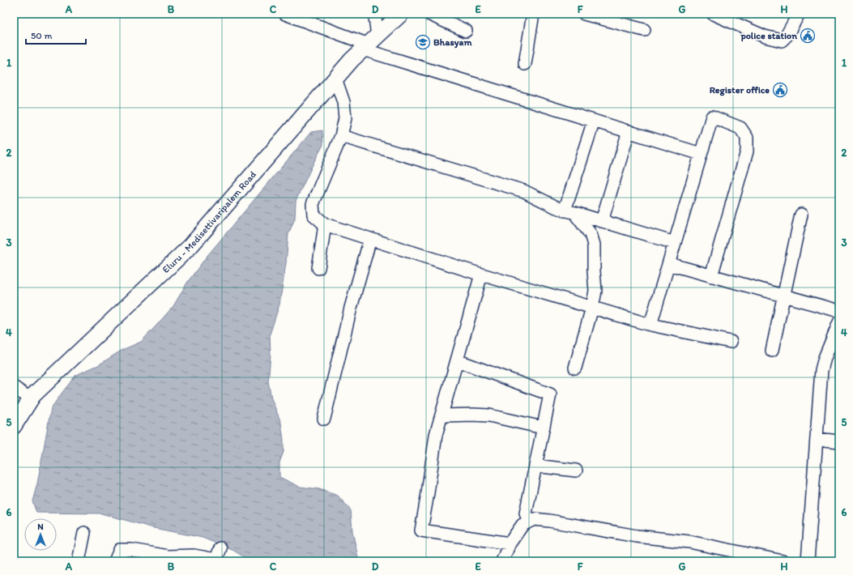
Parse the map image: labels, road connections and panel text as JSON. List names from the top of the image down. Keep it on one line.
{"streets":{"main road":["Eluru - Medisettivaripalem Road"]},"places":{"public building":["police station","Register office"],"school or university":["Bhasyam"]},"scale_bar":"50 m","north":"top","grid":{"columns":["A","B","C","D","E","F","G","H"],"rows":["1","2","3","4","5","6"]}}
